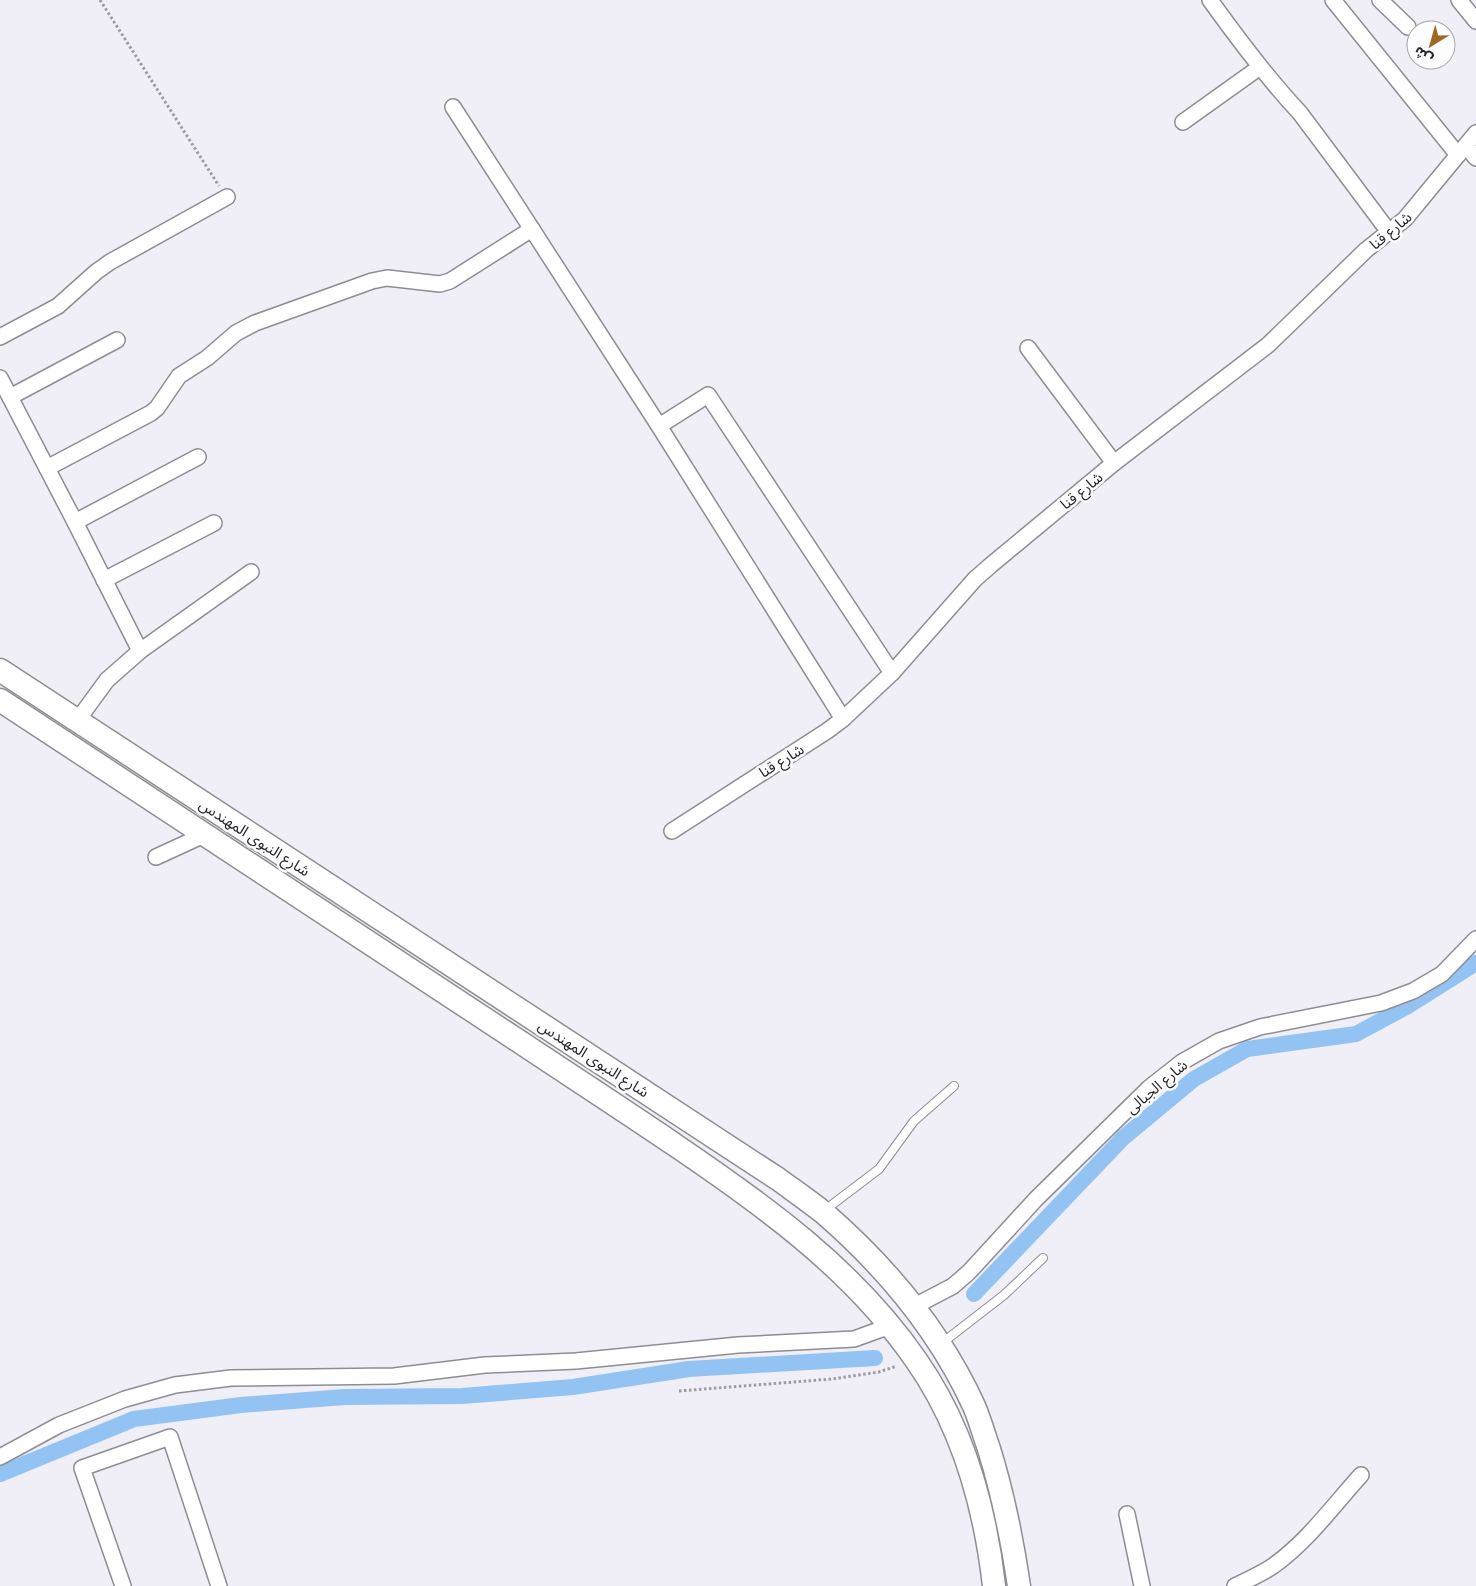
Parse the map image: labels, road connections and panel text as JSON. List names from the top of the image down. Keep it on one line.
{"streets":{"main road":["شارع النبوى المهندس"],"street":["شارع قنا","شارع الجبالى"]},"crossings":[["شارع النبوى المهندس","شارع الجبالى"]],"north":"bottom left"}
